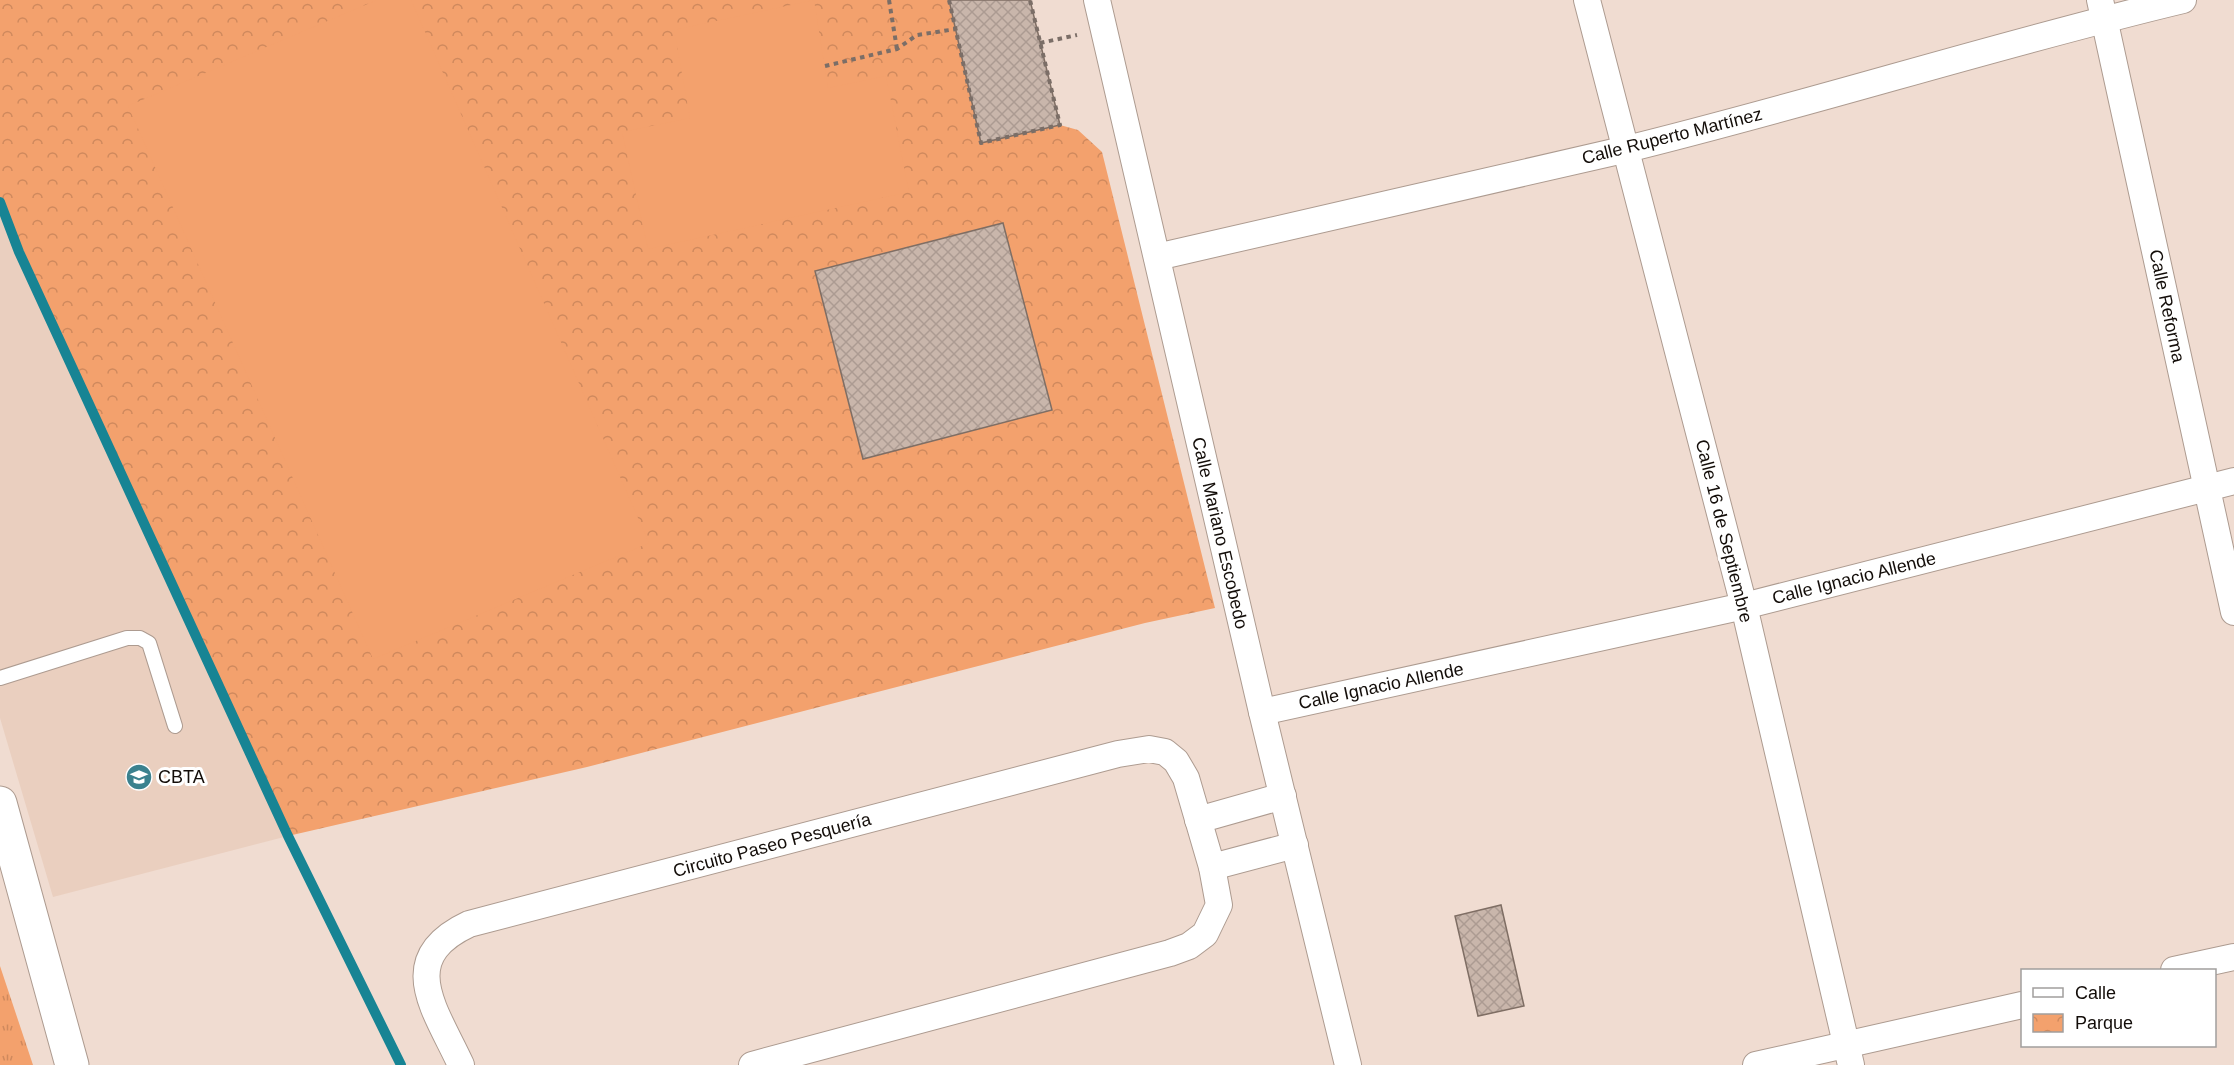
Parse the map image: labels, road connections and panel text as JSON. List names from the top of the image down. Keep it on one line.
{"streets":{"street":["Calle Ruperto Martínez","Calle Reforma","Calle 16 de Septiembre","Calle Mariano Escobedo","Calle Ignacio Allende","Circuito Paseo Pesquería"]},"crossings":[["Calle Ruperto Martínez","Calle Reforma"],["Calle Ruperto Martínez","Calle 16 de Septiembre"],["Calle Ruperto Martínez","Calle Mariano Escobedo"],["Calle Reforma","Calle Ignacio Allende"],["Calle 16 de Septiembre","Calle Ignacio Allende"],["Calle Mariano Escobedo","Calle Ignacio Allende"]],"places":{"school or university":["CBTA"]},"legend":["Calle","Parque"]}
